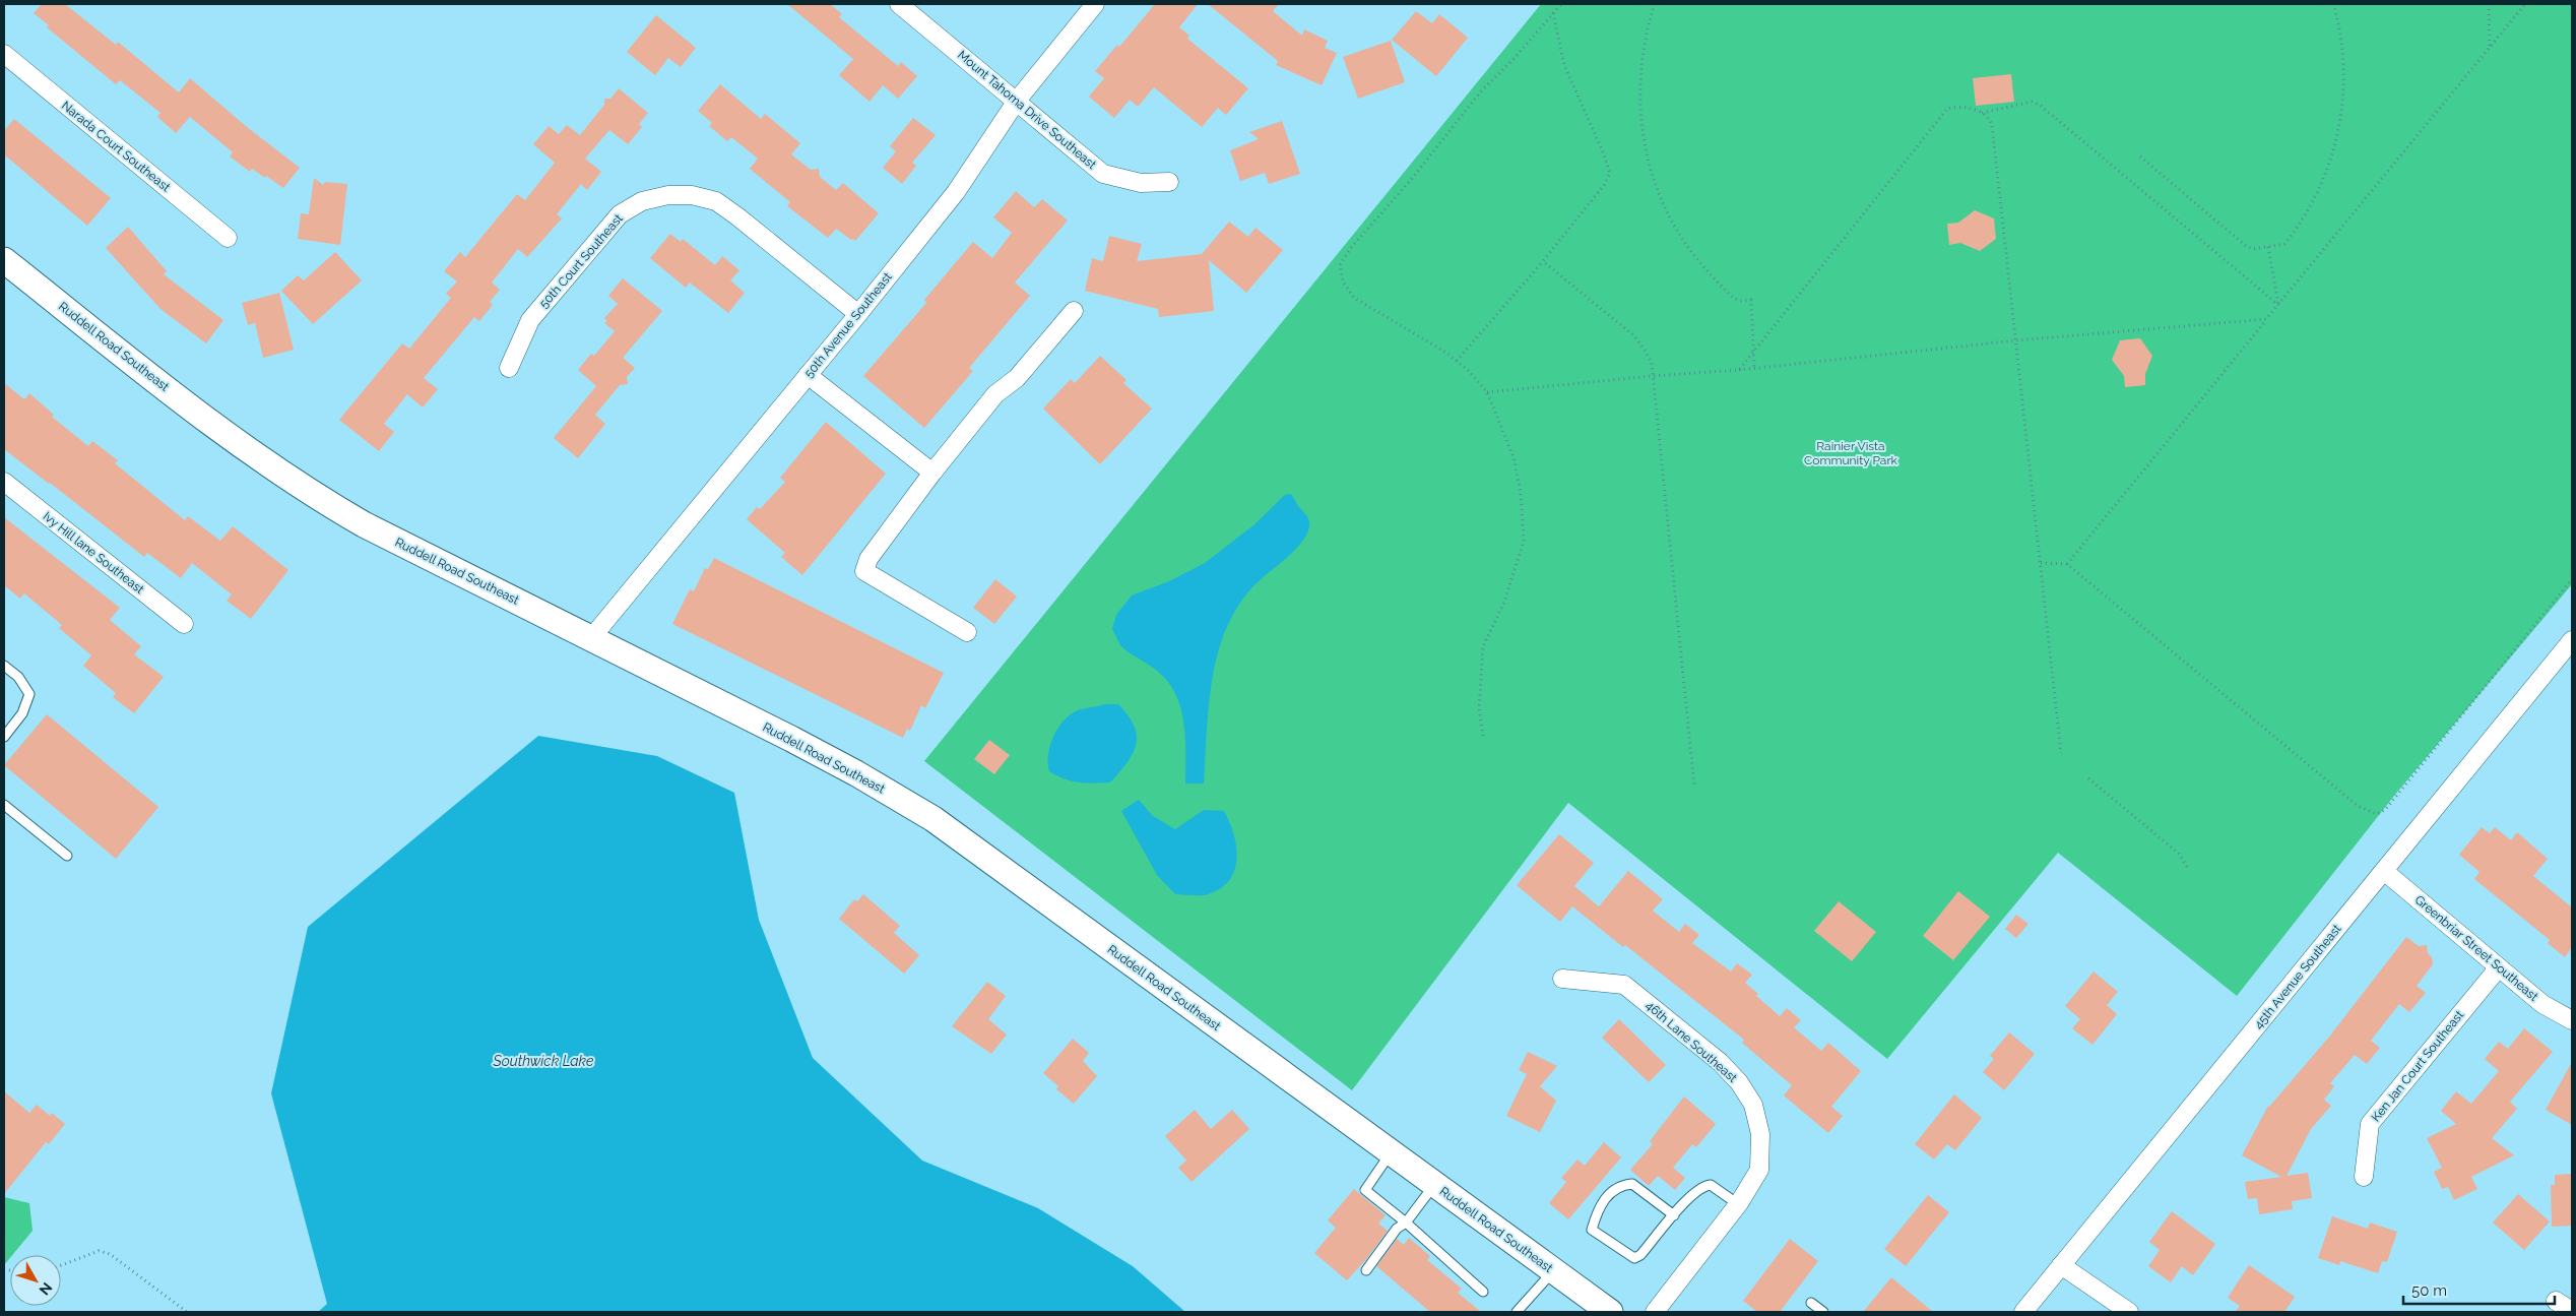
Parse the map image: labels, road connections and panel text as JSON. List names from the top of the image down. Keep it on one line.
{"streets":{"main road":["Ruddell Road Southeast"],"street":["Mount Tahoma Drive Southeast","Narada Court Southeast","50th Court Southeast","50th Avenue Southeast","Ivy Hill lane Southeast","Greenbriar Street Southeast","45th Avenue Southeast","46th Lane Southeast","Ken Jan Court Southeast"]},"crossings":[["Mount Tahoma Drive Southeast","50th Avenue Southeast"],["50th Court Southeast","50th Avenue Southeast"],["50th Avenue Southeast","Ruddell Road Southeast"],["Greenbriar Street Southeast","45th Avenue Southeast"],["Greenbriar Street Southeast","Ken Jan Court Southeast"]],"water":["Southwick Lake"],"parks":["Rainier Vista Community Park"],"scale_bar":"50 m","north":"bottom right"}
